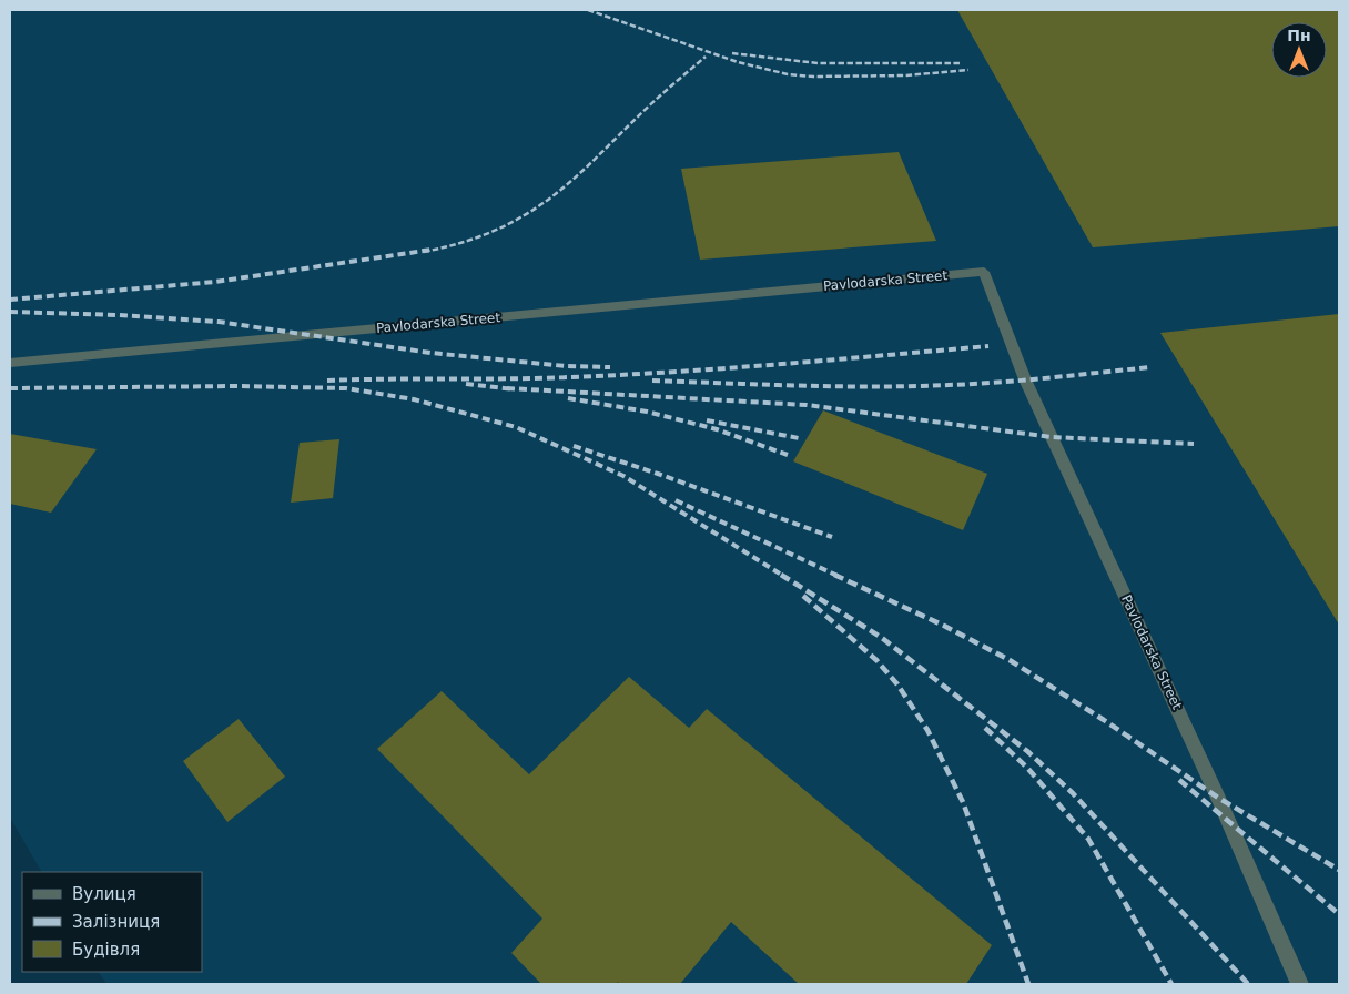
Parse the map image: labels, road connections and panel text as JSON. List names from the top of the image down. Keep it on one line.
{"streets":{"street":["Pavlodarska Street"]},"legend":["Вулиця","Залізниця","Будівля"],"north":"top"}
